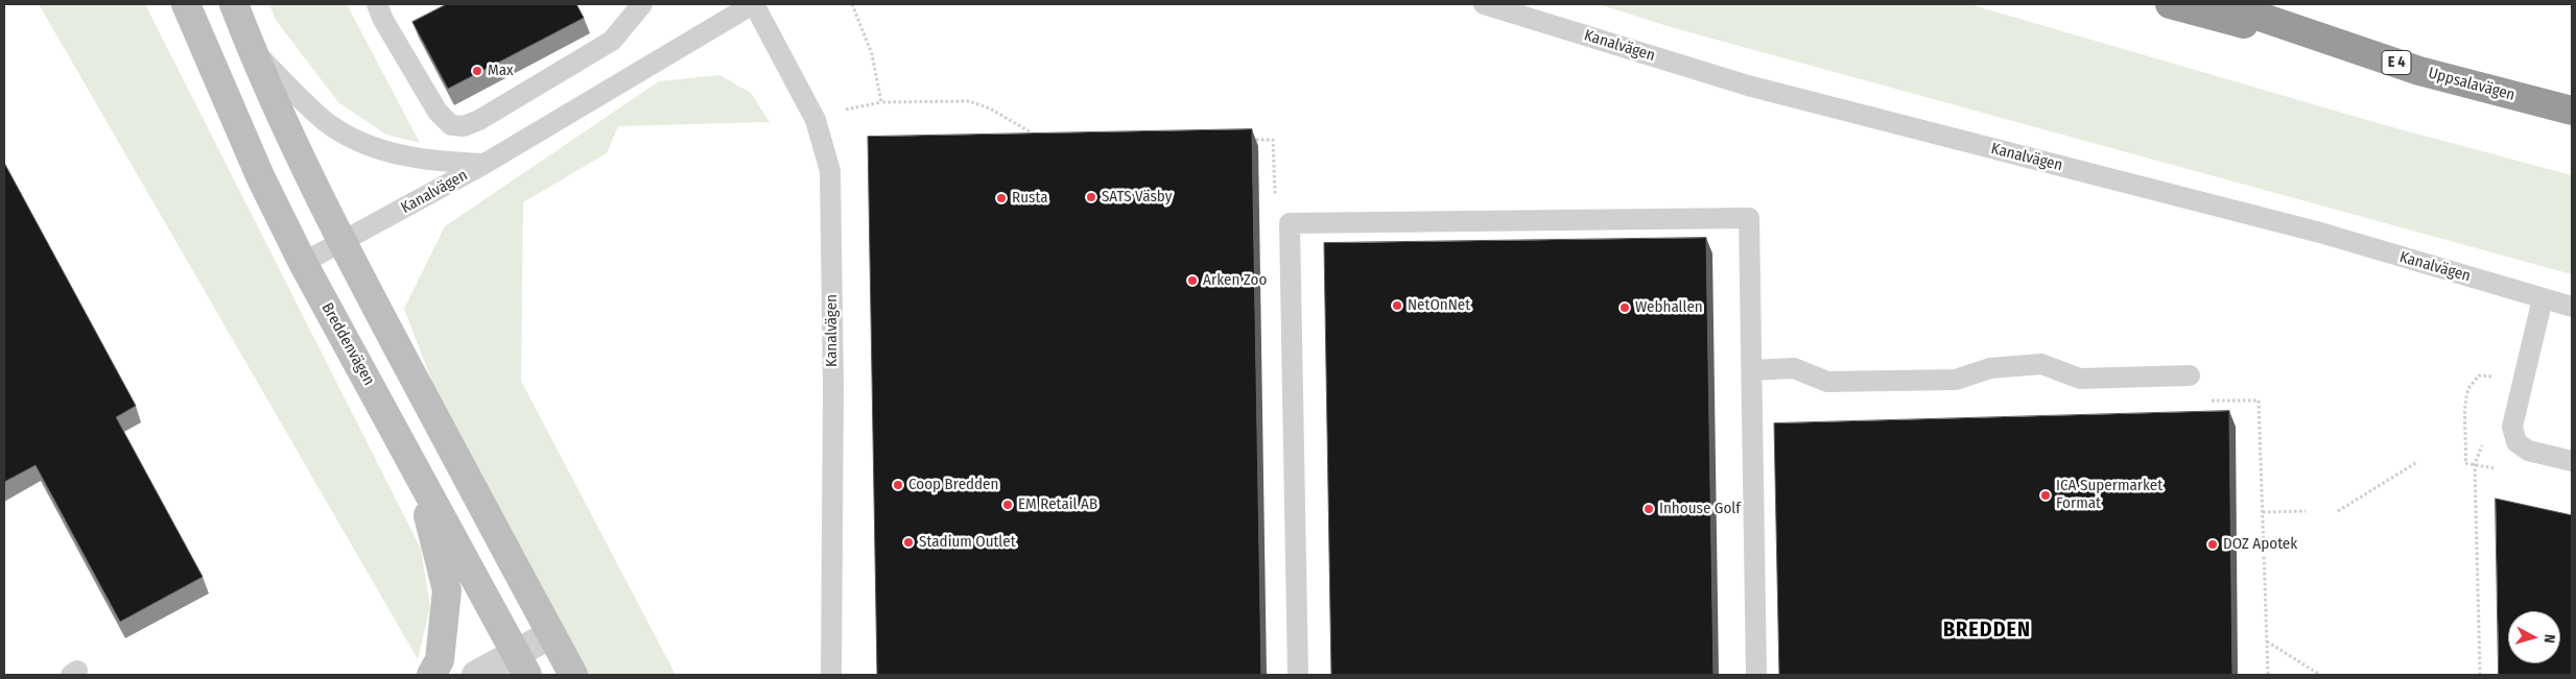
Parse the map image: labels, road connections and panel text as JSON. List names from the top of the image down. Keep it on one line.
{"streets":{"highway":["E 4","Uppsalavägen"],"street":["Breddenvägen"],"lane":["Kanalvägen"]},"crossings":[["Kanalvägen","Breddenvägen"]],"districts":["BREDDEN"],"places":["Max","SATS Väsby","Rusta","Arken Zoo","NetOnNet","Webhallen","Coop Bredden","ICA Supermarket Format","EM Retail AB","Inhouse Golf","Stadium Outlet","DOZ Apotek"],"north":"right"}
